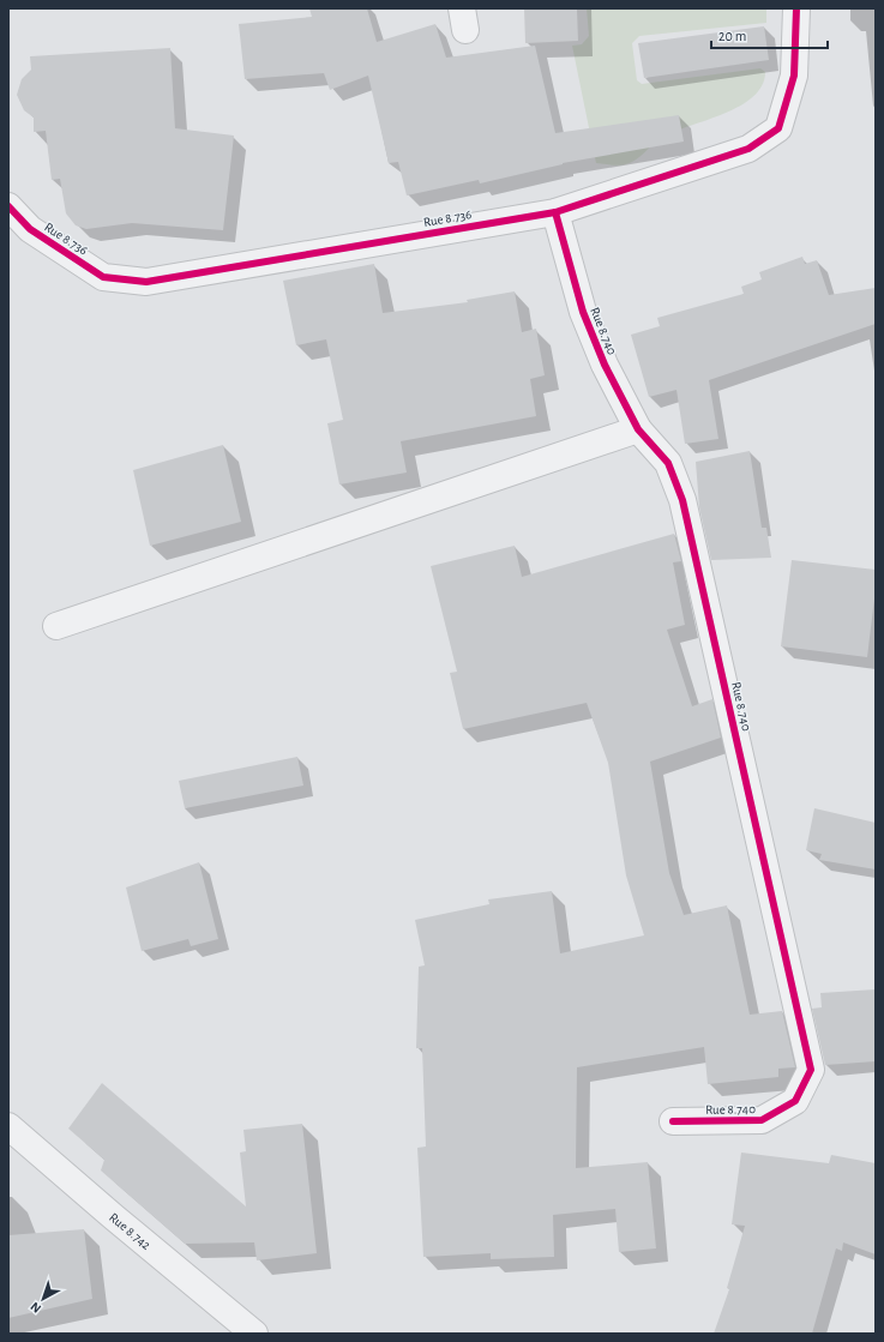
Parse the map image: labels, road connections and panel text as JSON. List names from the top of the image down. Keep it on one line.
{"streets":{"street":["Rue 8.736","Rue 8.740","Rue 8.742"]},"crossings":[["Rue 8.736","Rue 8.740"]],"scale_bar":"20 m","north":"bottom left"}
